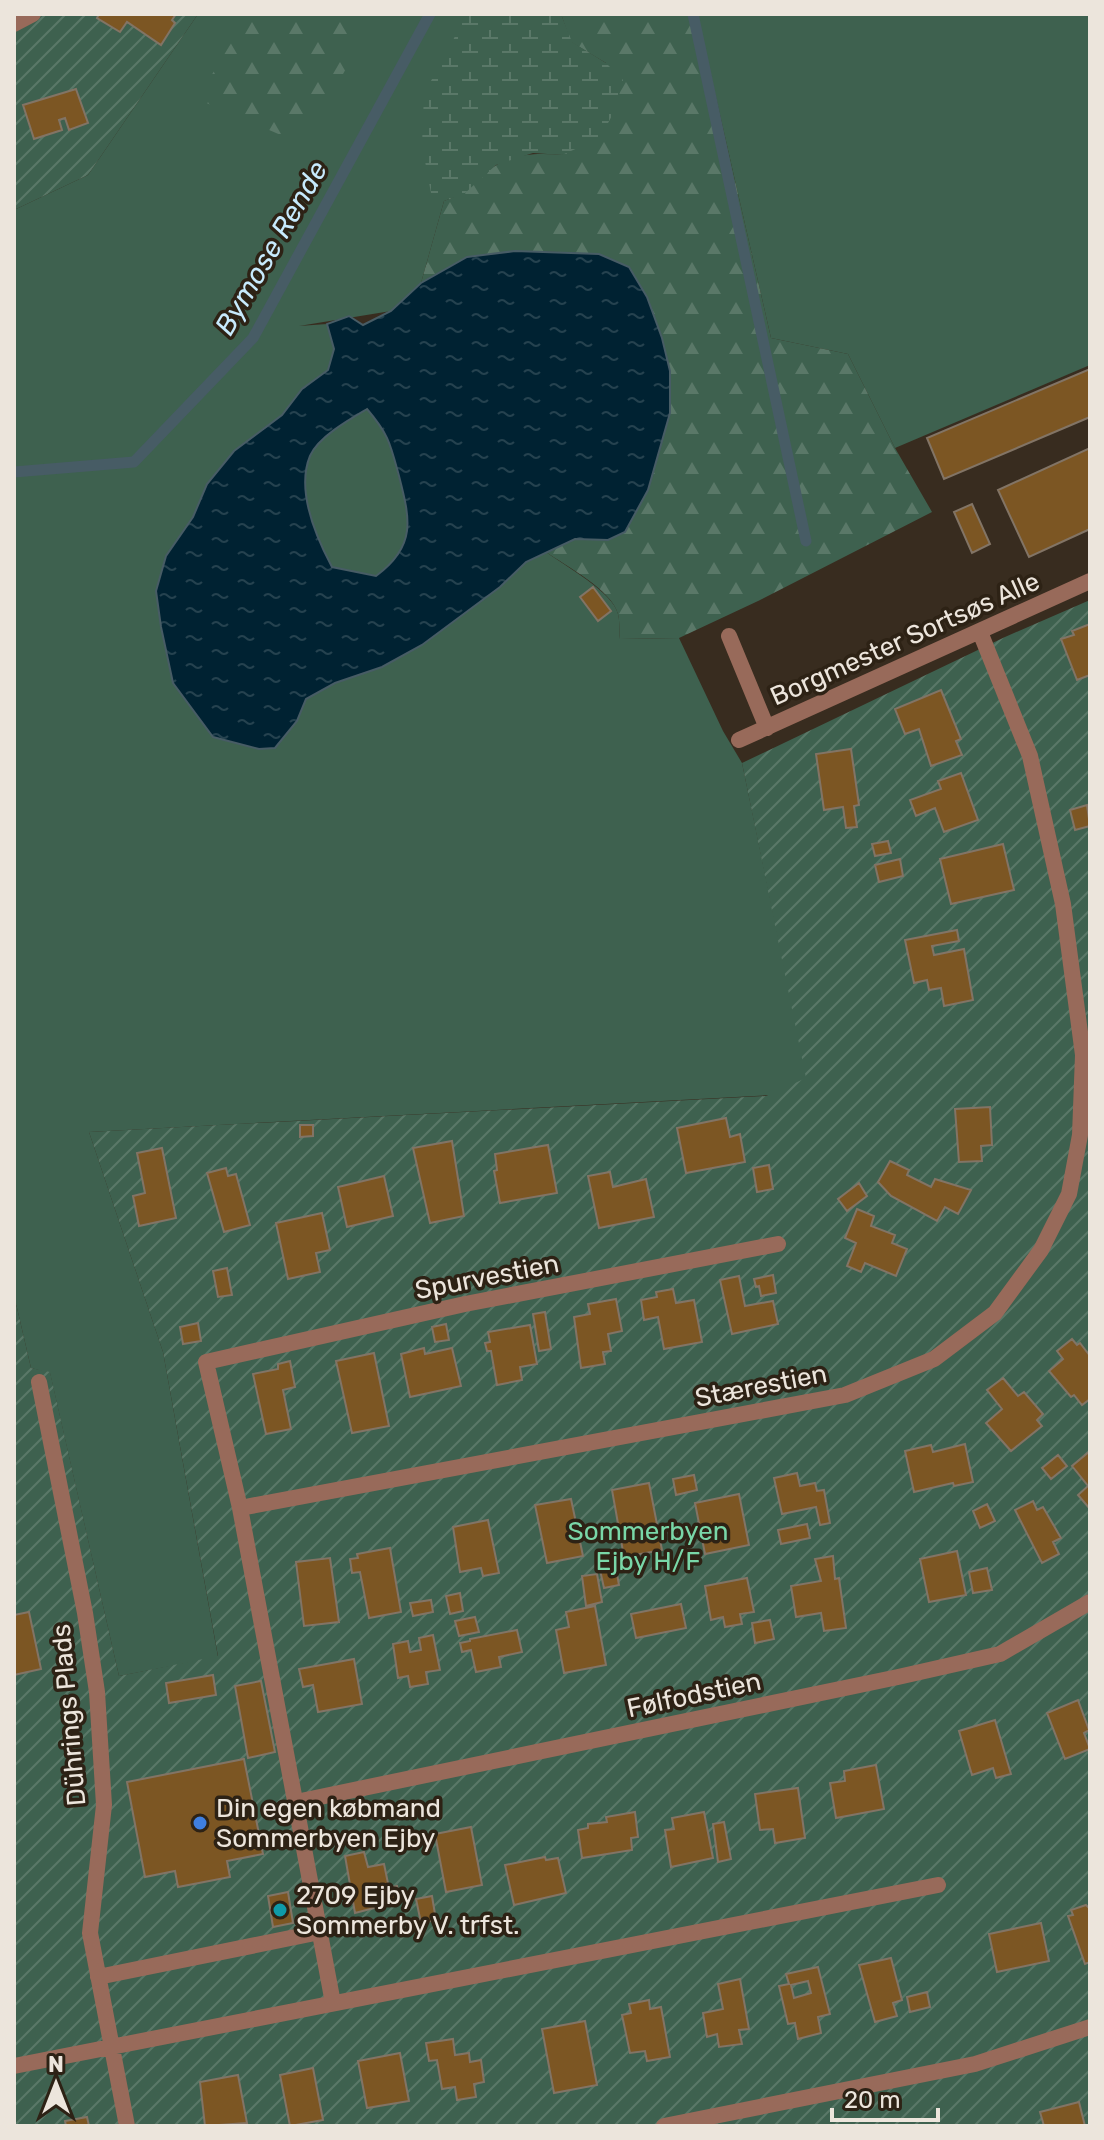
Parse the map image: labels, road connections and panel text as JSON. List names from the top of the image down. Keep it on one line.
{"streets":{"lane":["Borgmester Sortsøs Alle","Spurvestien","Stærestien","Følfodstien","Dührings Plads"]},"crossings":[["Borgmester Sortsøs Alle","Stærestien"],["Spurvestien","Stærestien"]],"water":["Bymose Rende"],"parks":["Sommerbyen Ejby H/F"],"places":["Din egen købmand Sommerbyen Ejby","2709 Ejby Sommerby V. trfst."],"scale_bar":"20 m","north":"top"}
